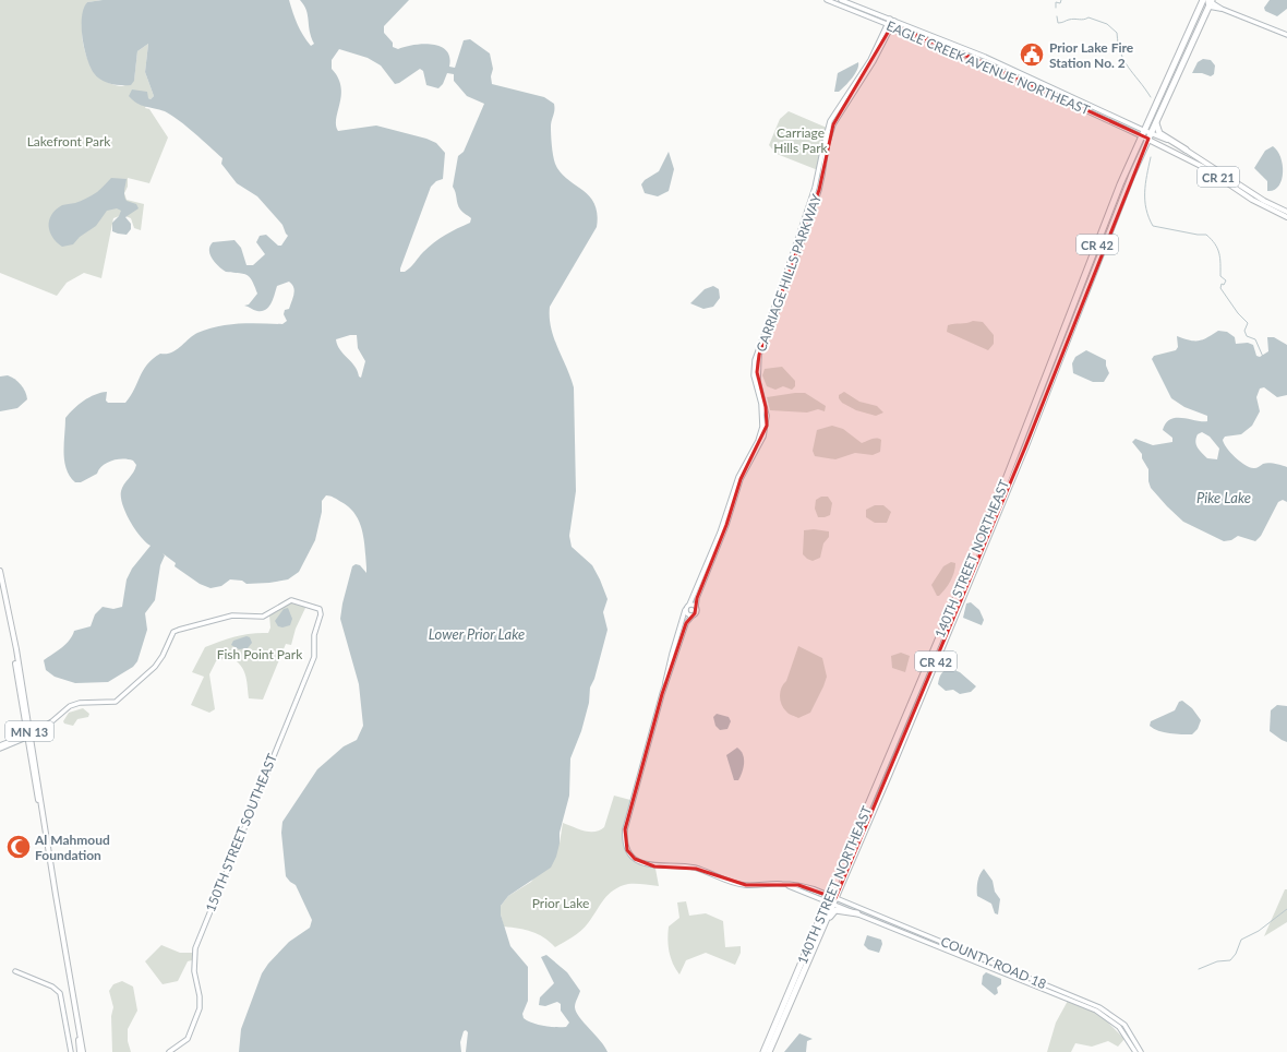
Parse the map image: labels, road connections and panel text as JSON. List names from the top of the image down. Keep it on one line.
{"streets":{"highway":["CR 42","140TH STREET NORTHEAST"],"main road":["CR 21","MN 13"],"street":["EAGLE CREEK AVENUE NORTHEAST","CARRIAGE HILLS PARKWAY","150TH STREET SOUTHEAST","COUNTY ROAD 18"]},"crossings":[["EAGLE CREEK AVENUE NORTHEAST","CR 21"],["EAGLE CREEK AVENUE NORTHEAST","CR 42"],["EAGLE CREEK AVENUE NORTHEAST","CARRIAGE HILLS PARKWAY"],["EAGLE CREEK AVENUE NORTHEAST","140TH STREET NORTHEAST"],["CR 21","CR 42"],["CR 21","140TH STREET NORTHEAST"],["CR 42","140TH STREET NORTHEAST"],["140TH STREET NORTHEAST","COUNTY ROAD 18"],["MN 13","150TH STREET SOUTHEAST"]],"water":["Pike Lake","Lower Prior Lake"],"parks":["Carriage Hills Park","Lakefront Park","Fish Point Park","Prior Lake"],"places":{"public building":["Prior Lake Fire Station No. 2"],"mosque":["Al Mahmoud Foundation"]}}
